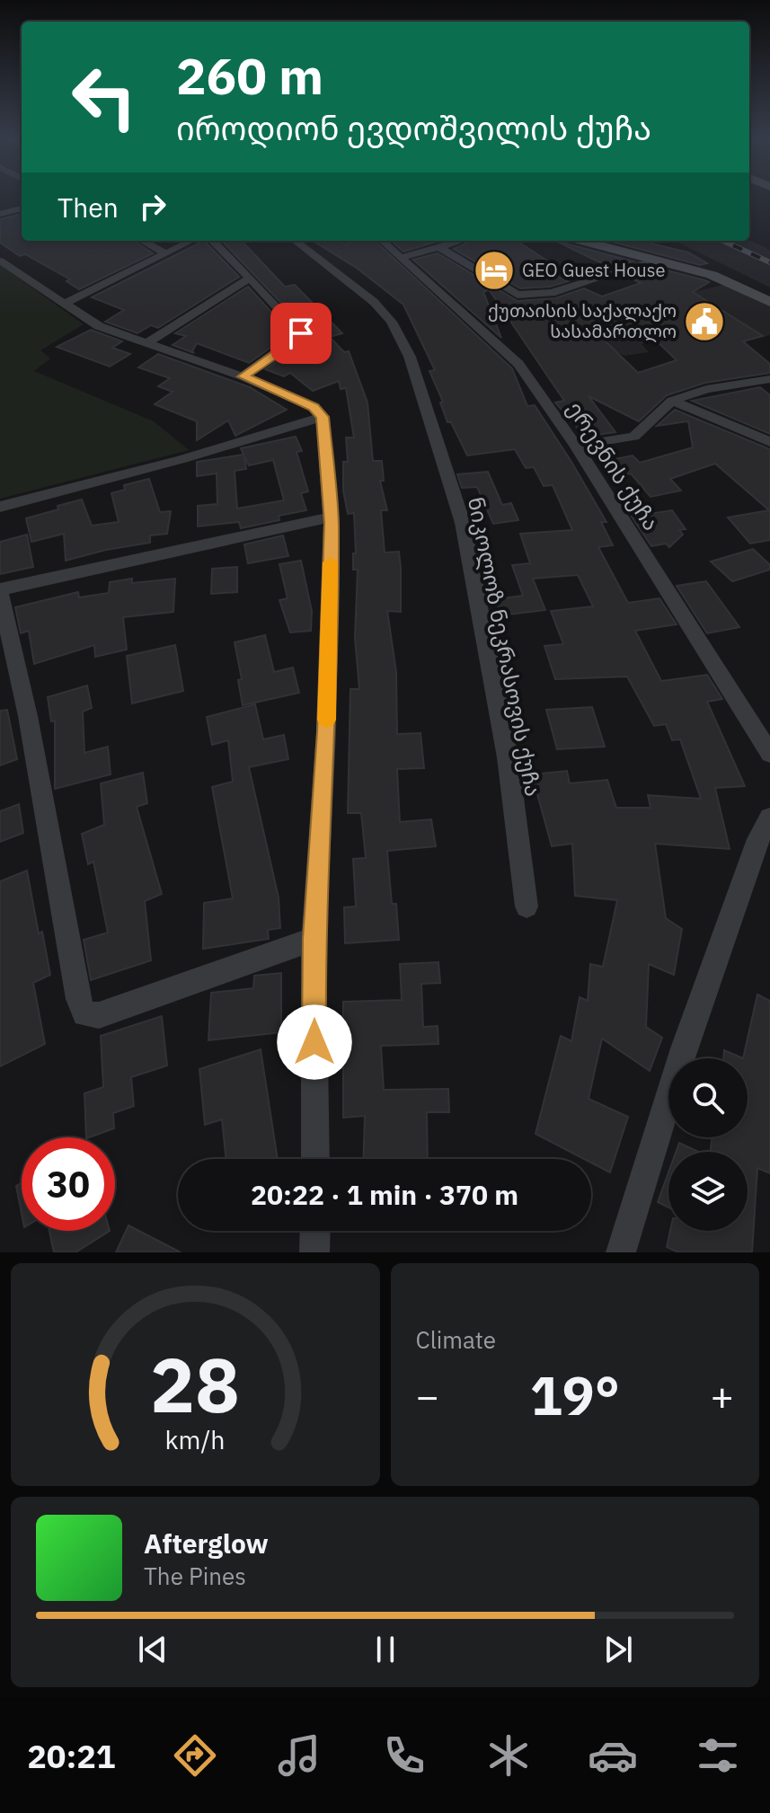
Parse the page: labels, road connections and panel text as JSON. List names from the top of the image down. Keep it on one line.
{"streets":{"street":["ერევნის ქუჩა","ნიკოლოზ ნეკრასოვის ქუჩა"]},"places":{"hotel":["GEO Guest House"],"public building":["ქუთაისის საქალაქო სასამართლო"]},"page":{"turn":["260 m","იროდიონ ევდოშვილის ქუჩა"],"then":"Then","limit":"30","trip":"20:22 · 1 min · 370 m","tile":"Climate","heat":["−","19°","+"],"song":["Afterglow","The Pines"],"tabs":"20:21","gauge":["28","km/h"]}}
